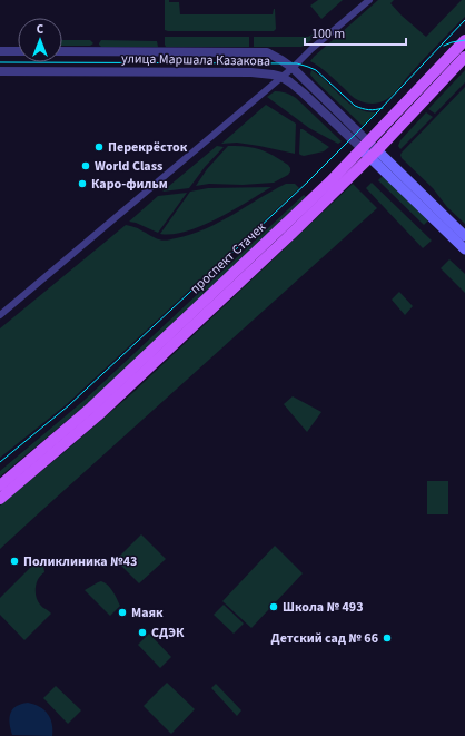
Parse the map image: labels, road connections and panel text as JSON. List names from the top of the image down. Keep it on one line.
{"streets":{"main road":["проспект Стачек"],"street":["улица Маршала Казакова"]},"crossings":[["улица Маршала Казакова","проспект Стачек"]],"places":["Перекрёсток","World Class","Каро-фильм","Поликлиника №43","Школа № 493","Маяк","СДЭК","Детский сад № 66"],"scale_bar":"100 m","north":"top"}
